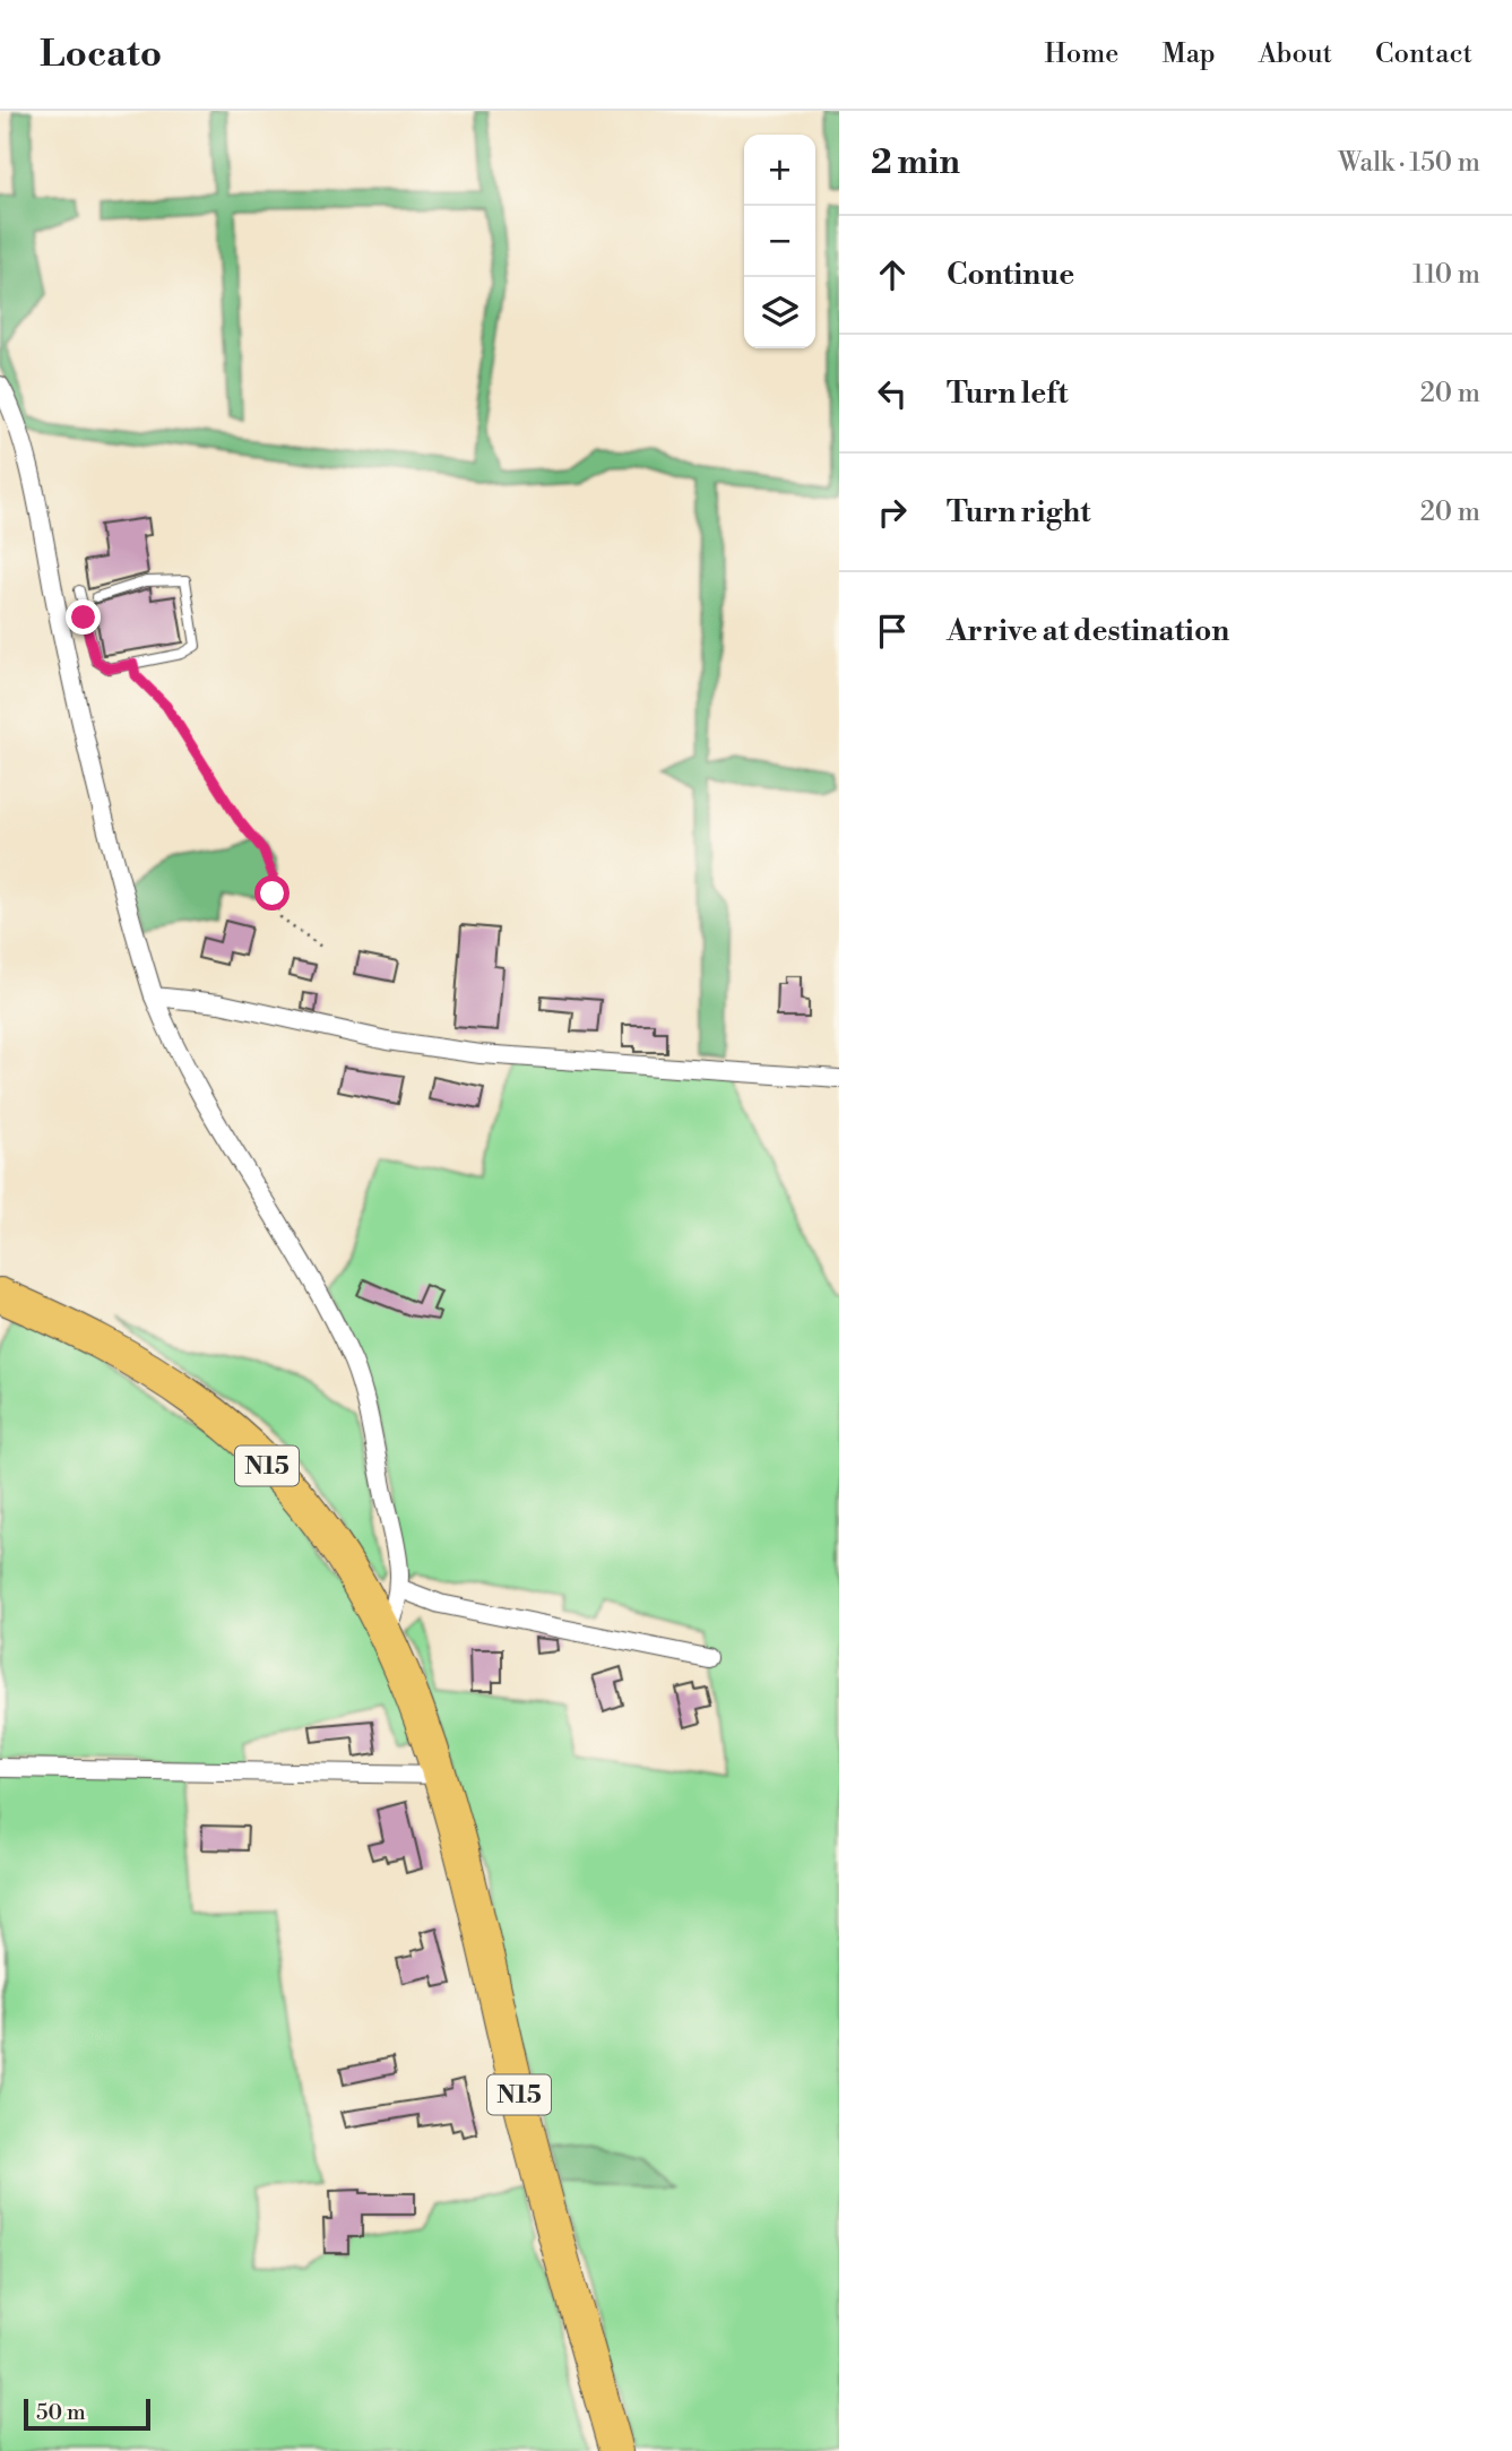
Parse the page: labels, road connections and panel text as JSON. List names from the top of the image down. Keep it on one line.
{"streets":{"highway":["N15"]},"scale_bar":"50 m","page":{"header":"Locato","nav":["Home","Map","About","Contact"],"heading":["2 min","Walk · 150 m"],"map_buttons":["+","−"],"list":[["Continue","110 m"],["Turn left","20 m"],["Turn right","20 m"],"Arrive at destination"],"scale":"50 m"}}
